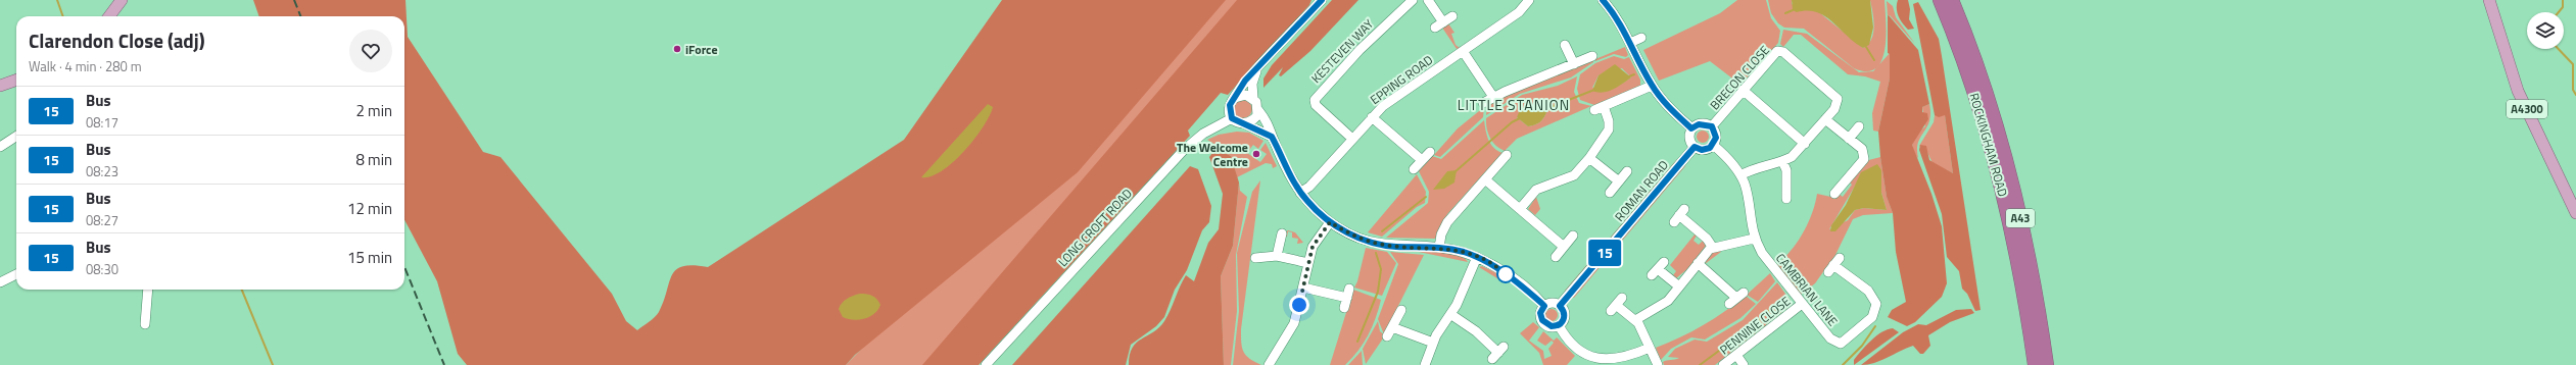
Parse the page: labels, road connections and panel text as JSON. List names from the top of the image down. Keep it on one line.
{"streets":{"highway":["ROCKINGHAM ROAD","A43"],"main road":["A4300"],"street":["KESTEVEN WAY","BRECON CLOSE","EPPING ROAD","ROMAN ROAD","LONG CROFT ROAD","CAMBRIAN LANE","PENNINE CLOSE"]},"crossings":[["KESTEVEN WAY","EPPING ROAD"],["BRECON CLOSE","ROMAN ROAD"],["BRECON CLOSE","CAMBRIAN LANE"],["ROMAN ROAD","CAMBRIAN LANE"],["CAMBRIAN LANE","PENNINE CLOSE"]],"districts":["LITTLE STANION"],"places":["iForce","The Welcome Centre"],"lines":["bus line 15"],"page":{"on_map":"15","heading":["Clarendon Close (adj)","Walk · 4 min · 280 m"],"list":[{"mark":"15","name":"Bus","note":"08:17","value":"2 min"},{"mark":"15","name":"Bus","note":"08:23","value":"8 min"},{"mark":"15","name":"Bus","note":"08:27","value":"12 min"},{"mark":"15","name":"Bus","note":"08:30","value":"15 min"}]}}
